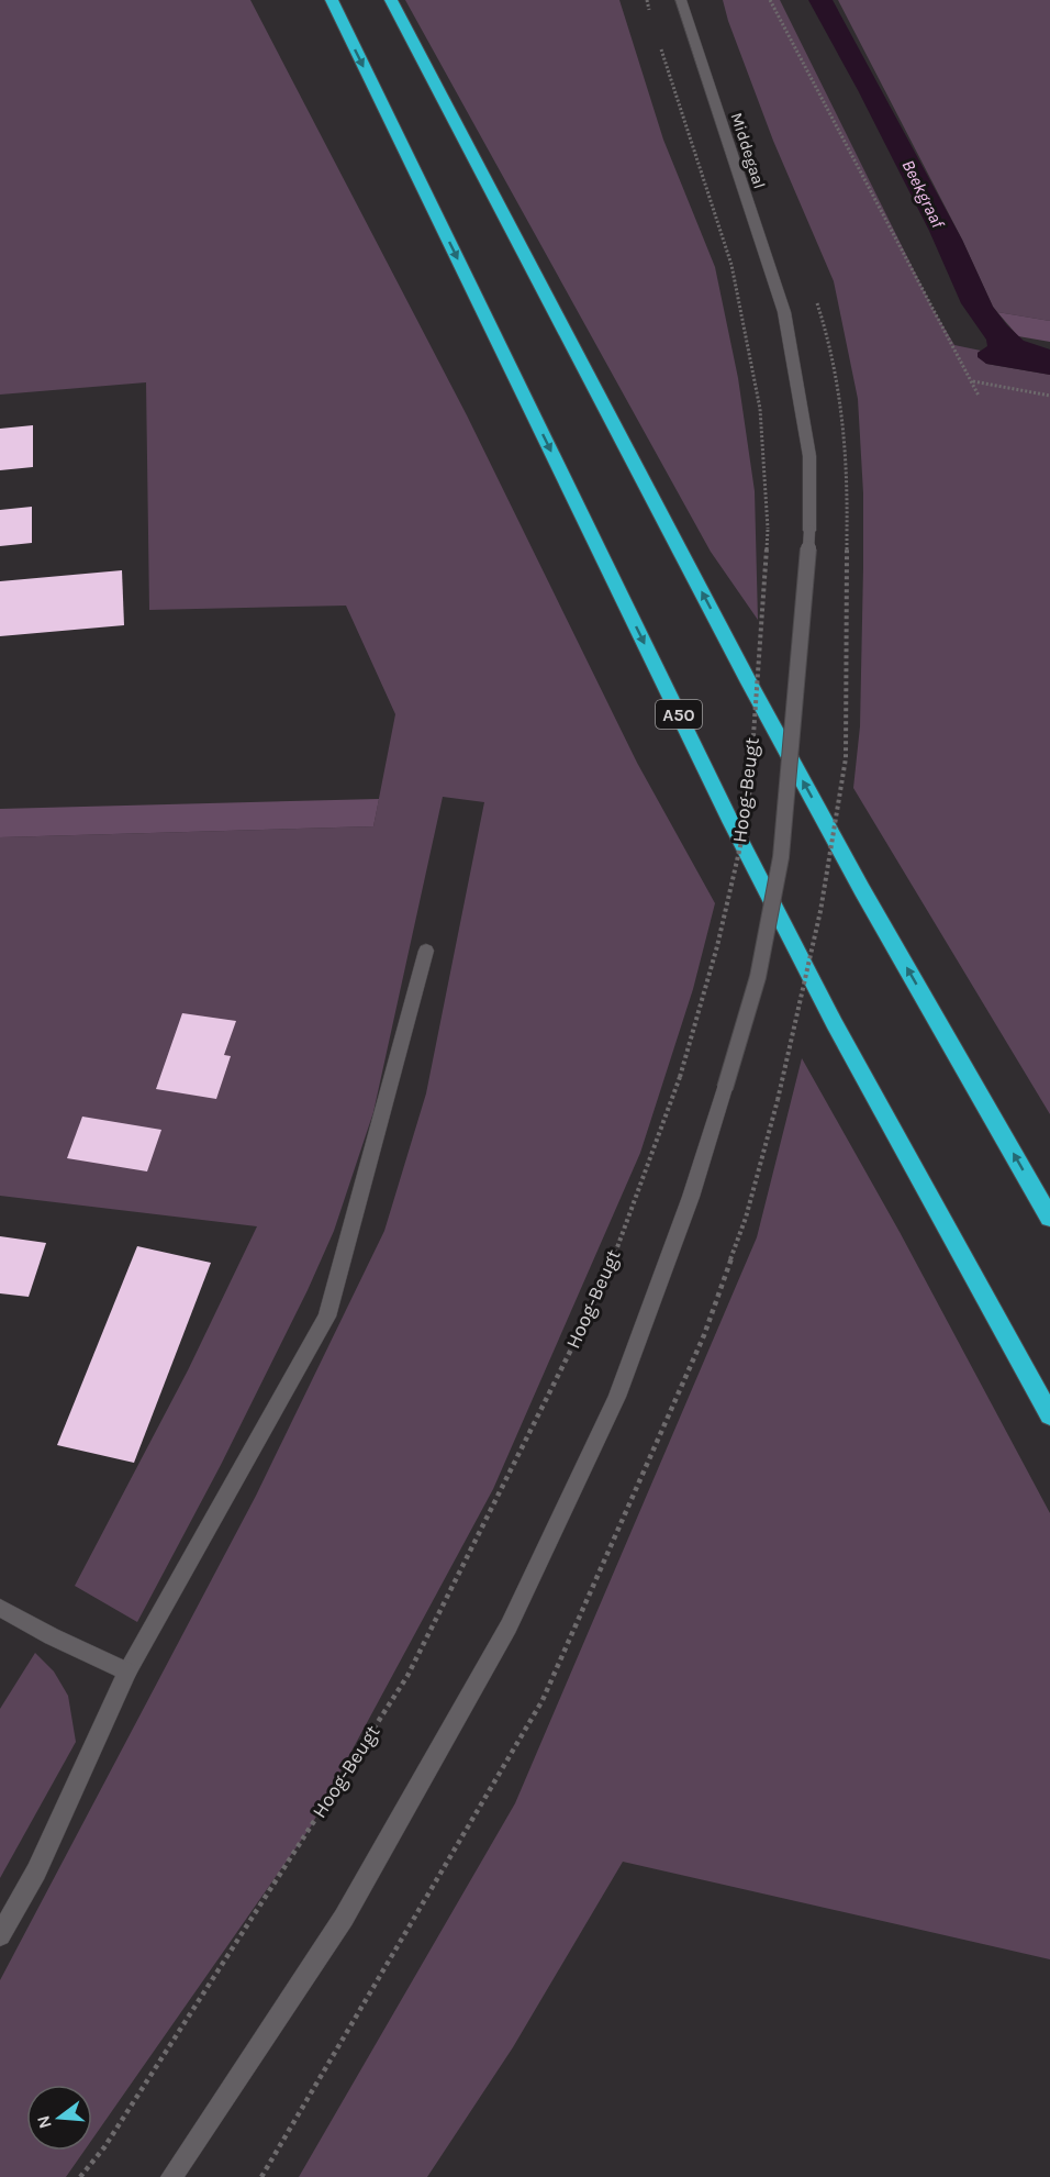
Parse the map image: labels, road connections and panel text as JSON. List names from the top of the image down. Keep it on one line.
{"streets":{"highway":["A50"],"street":["Middegaal","Hoog-Beugt"]},"crossings":[["Middegaal","Hoog-Beugt"]],"water":["Beekgraaf"],"north":"left"}
